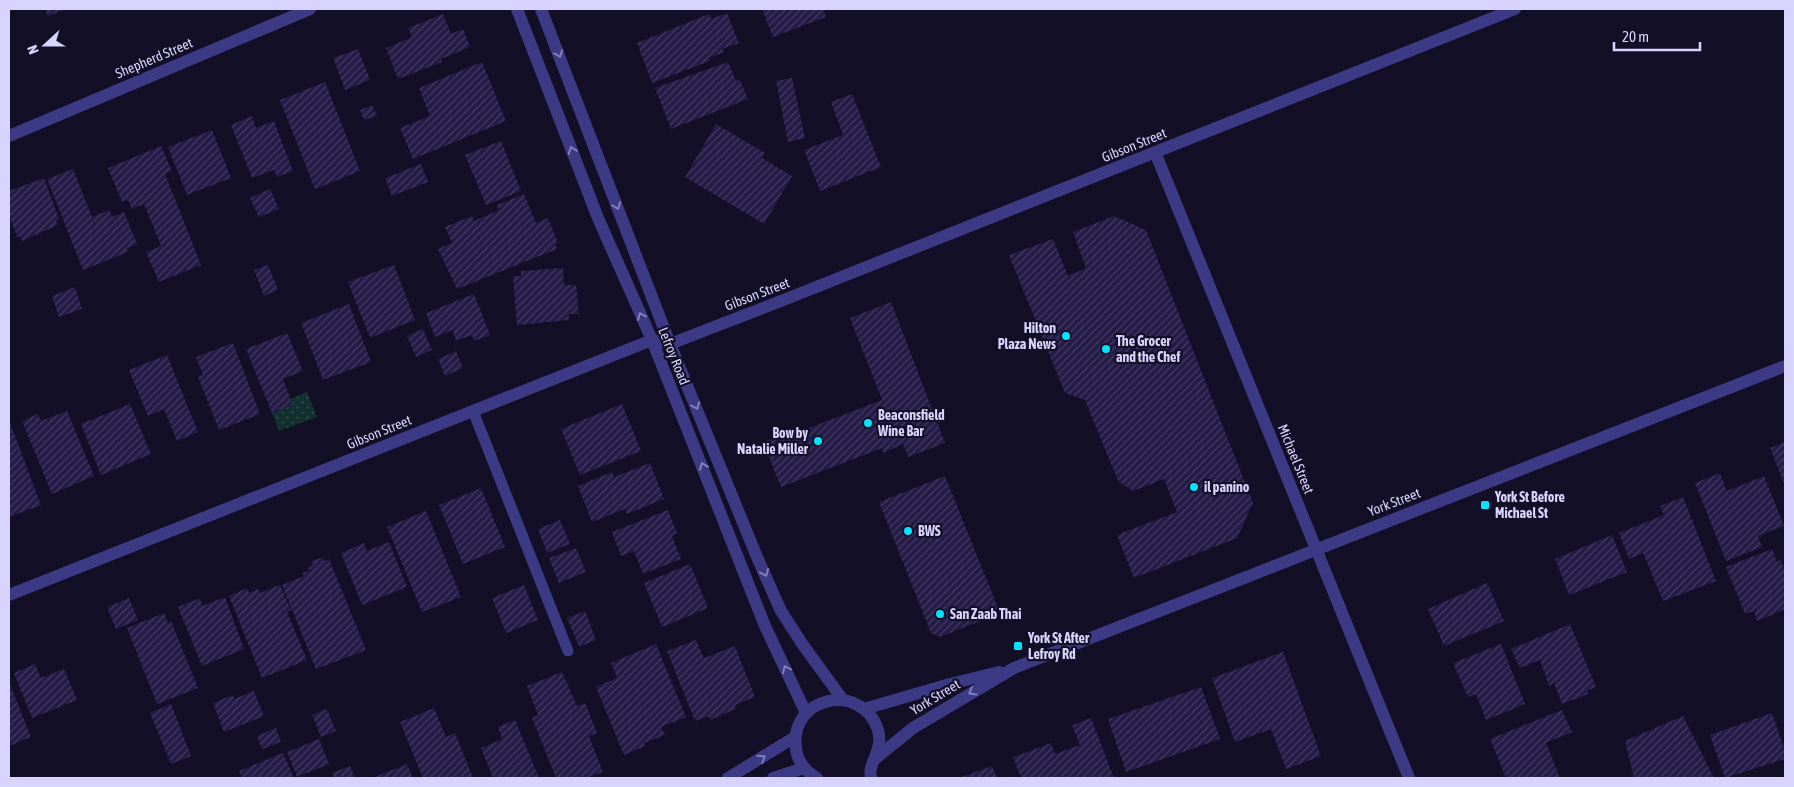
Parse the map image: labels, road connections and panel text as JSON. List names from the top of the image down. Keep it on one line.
{"streets":{"street":["Shepherd Street","Gibson Street","Lefroy Road","Michael Street","York Street"]},"crossings":[["Gibson Street","Lefroy Road"],["Gibson Street","Michael Street"],["Lefroy Road","York Street"],["Michael Street","York Street"]],"places":{"other":["Hilton Plaza News","The Grocer and the Chef","Beaconsfield Wine Bar","Bow by Natalie Miller","il panino","BWS","San Zaab Thai"],"transit":["York St Before Michael St","York St After Lefroy Rd"]},"scale_bar":"20 m","north":"left"}
